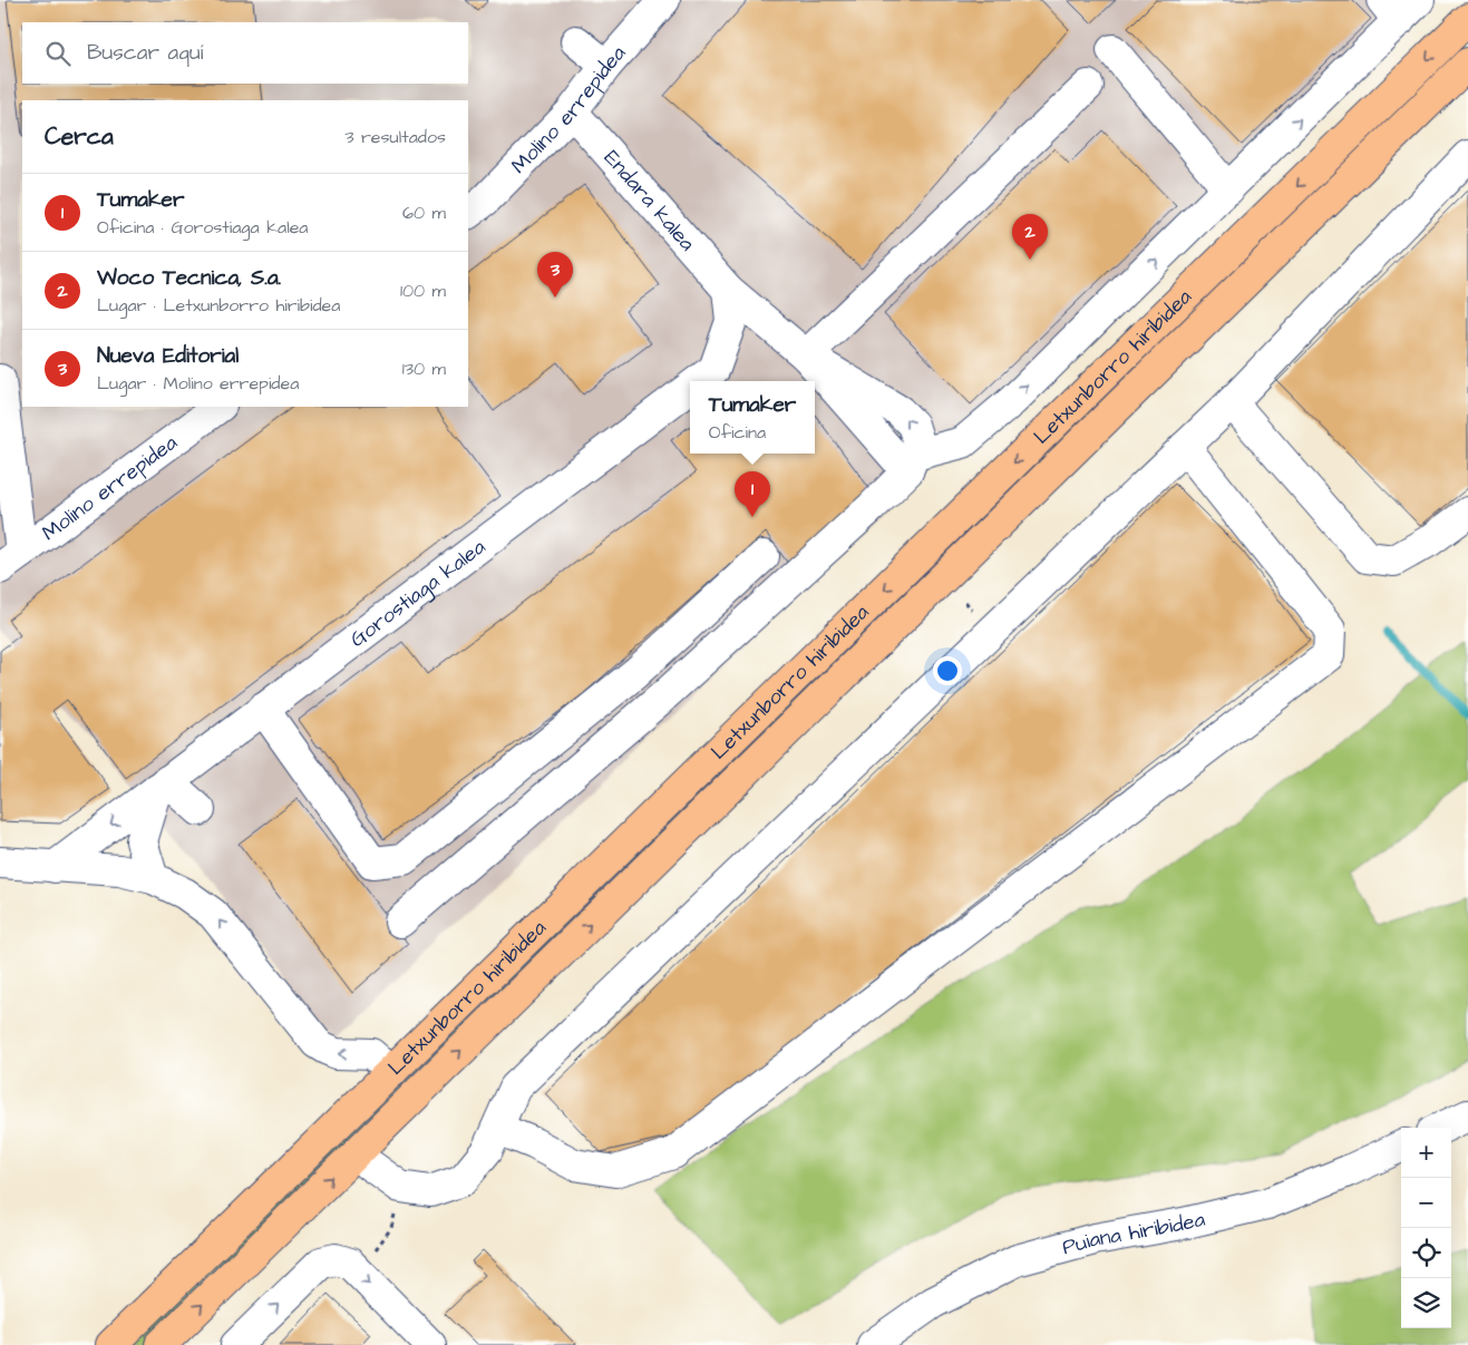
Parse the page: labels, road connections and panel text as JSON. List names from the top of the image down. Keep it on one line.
{"streets":{"main road":["Letxunborro hiribidea"],"street":["Molino errepidea","Endara kalea","Gorostiaga kalea","Puiana hiribidea"]},"crossings":[["Molino errepidea","Endara kalea"],["Endara kalea","Gorostiaga kalea"]],"page":{"search":"Buscar aquí","heading":["Cerca","3 resultados"],"list":[{"mark":"1","name":"Tumaker","note":"Oficina · Gorostiaga kalea","value":"60 m"},{"mark":"2","name":"Woco Tecnica, S.a.","note":"Lugar · Letxunborro hiribidea","value":"100 m"},{"mark":"3","name":"Nueva Editorial","note":"Lugar · Molino errepidea","value":"130 m"}],"pins":["2","3","1"],"popup":["Tumaker","Oficina"],"map_buttons":["+","−"]}}
